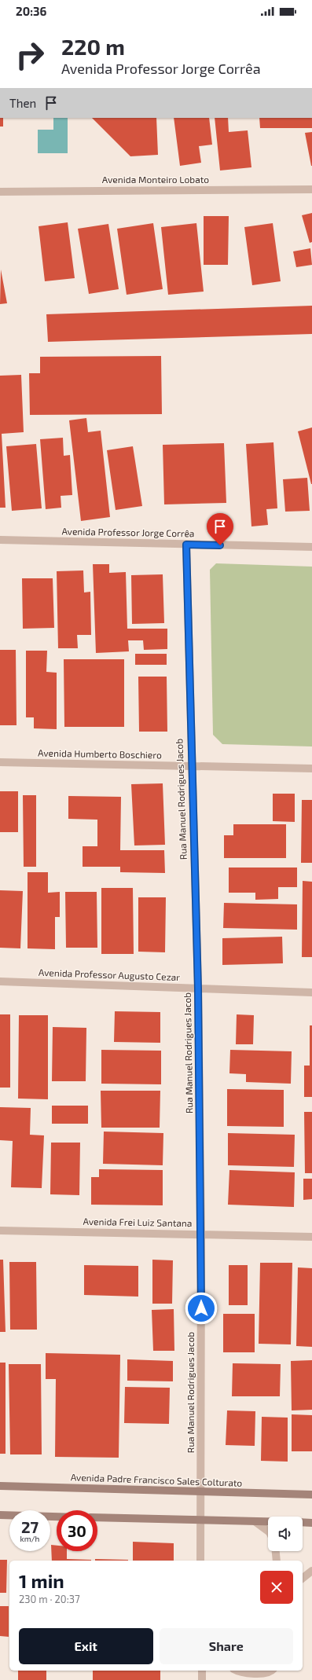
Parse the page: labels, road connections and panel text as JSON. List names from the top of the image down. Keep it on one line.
{"streets":{"main road":["Avenida Padre Francisco Sales Colturato"],"street":["Avenida Monteiro Lobato","Avenida Professor Jorge Corrêa","Avenida Humberto Boschiero","Rua Manuel Rodrigues Jacob","Avenida Professor Augusto Cezar","Avenida Frei Luiz Santana"]},"crossings":[["Avenida Professor Jorge Corrêa","Rua Manuel Rodrigues Jacob"],["Avenida Humberto Boschiero","Rua Manuel Rodrigues Jacob"],["Rua Manuel Rodrigues Jacob","Avenida Professor Augusto Cezar"],["Rua Manuel Rodrigues Jacob","Avenida Frei Luiz Santana"],["Rua Manuel Rodrigues Jacob","Avenida Padre Francisco Sales Colturato"]],"page":{"status":"20:36","turn":["220 m","Avenida Professor Jorge Corrêa"],"then":"Then","speed":"27 km/h","limit":"30","heading":["1 min","230 m · 20:37"],"buttons":["Exit","Share"]}}
